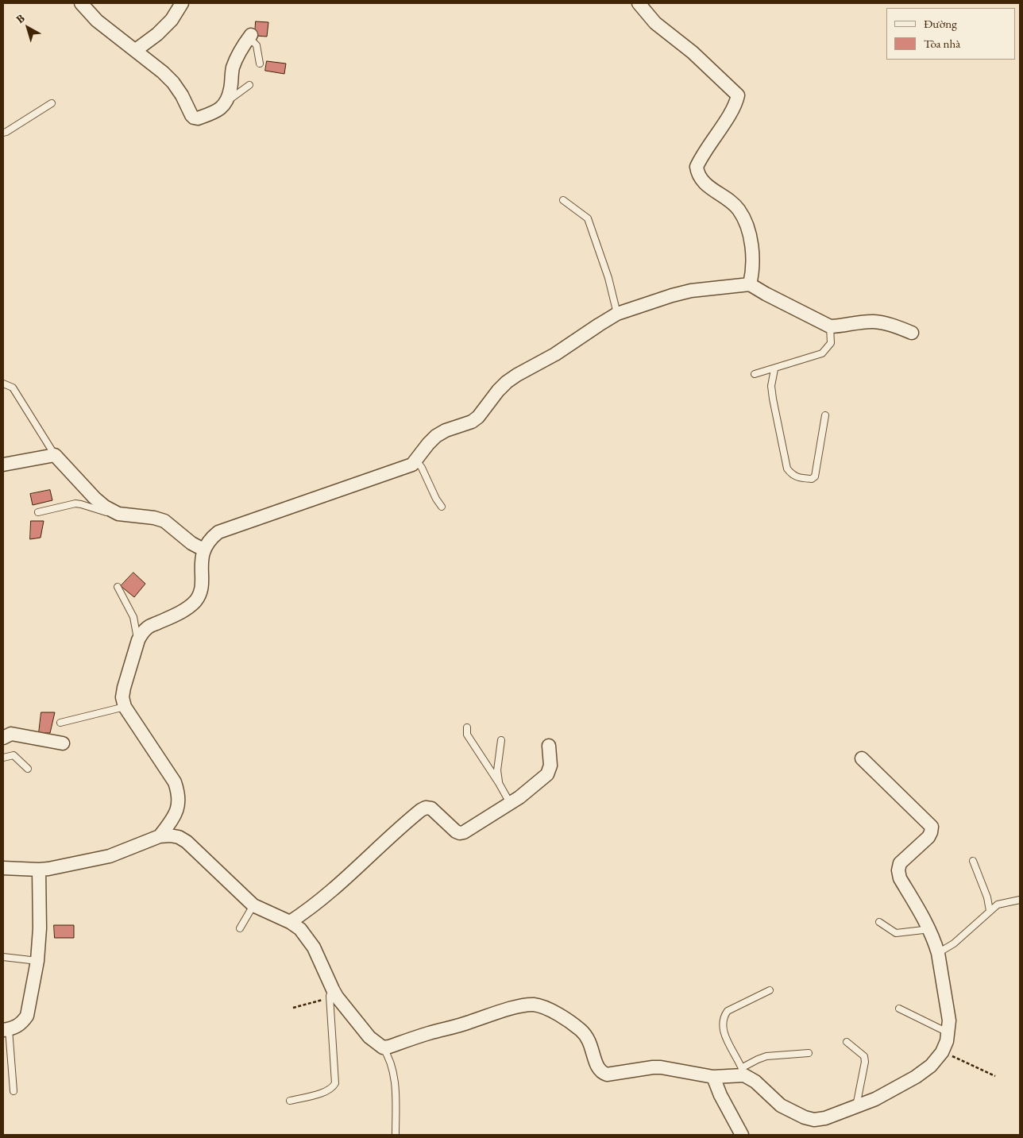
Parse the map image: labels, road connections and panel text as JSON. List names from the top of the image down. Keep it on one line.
{"legend":["Đường","Tòa nhà"],"north":"top left"}
